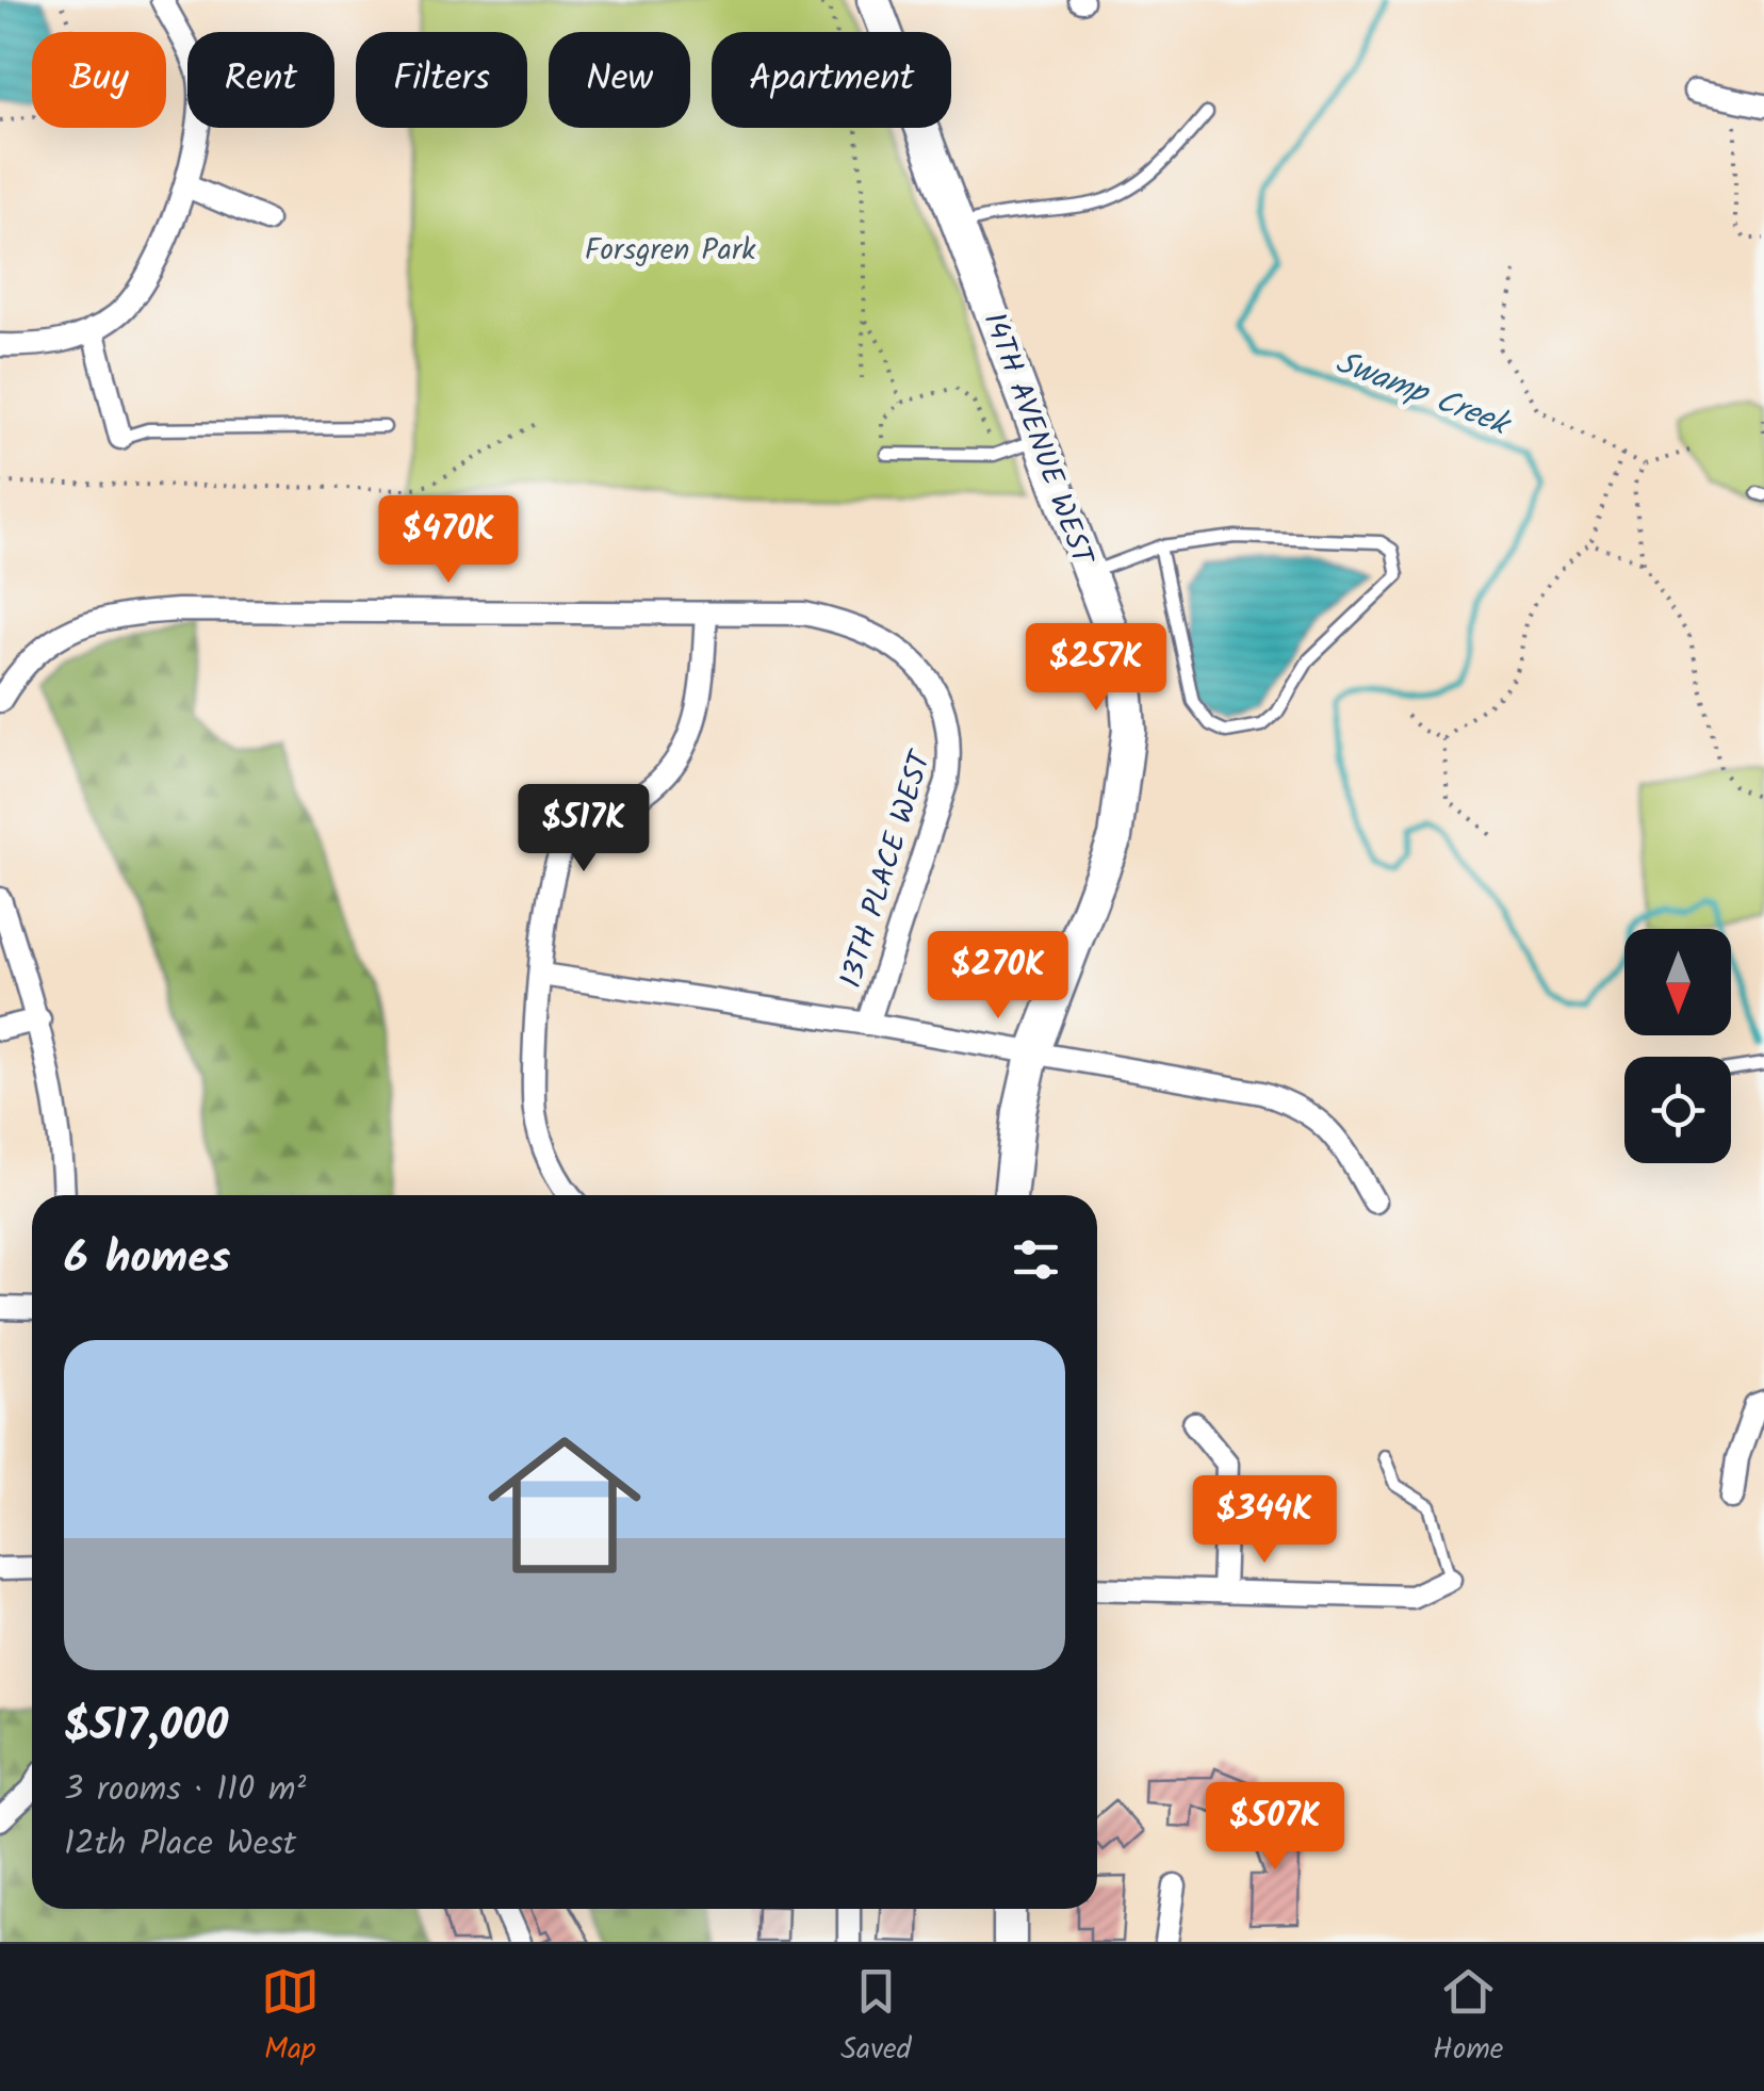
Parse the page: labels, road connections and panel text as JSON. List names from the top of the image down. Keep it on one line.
{"streets":{"street":["14TH AVENUE WEST","13TH PLACE WEST"]},"water":["Swamp Creek"],"parks":["Forsgren Park"],"north":"bottom","page":{"chip":["Buy","Rent","Filters","New","Apartment"],"price":["$470K","$257K","$517K","$270K","$344K","$507K"],"heading":"6 homes","list":[{"name":"$517,000","note":"3 rooms · 110 m² · 12th Place West"}],"tabs":["Map","Saved","Home"]}}
